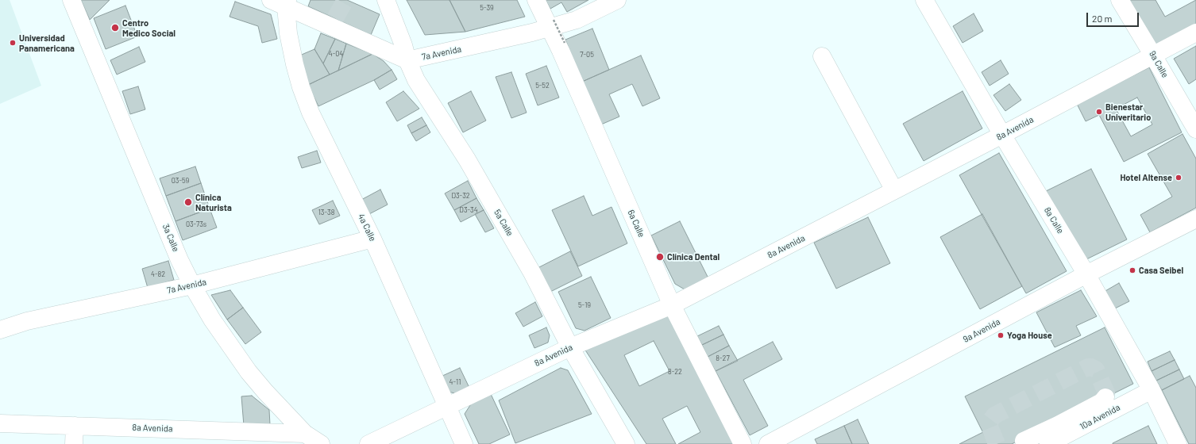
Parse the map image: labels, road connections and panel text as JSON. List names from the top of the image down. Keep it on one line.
{"streets":{"street":["7a Avenida","9a Calle","8a Avenida","8a Calle","5a Calle","6a Calle","4a Calle","3a Calle","9a Avenida","10a Avenida"]},"crossings":[["7a Avenida","5a Calle"],["7a Avenida","6a Calle"],["7a Avenida","4a Calle"],["7a Avenida","3a Calle"],["9a Calle","8a Avenida"],["8a Avenida","8a Calle"],["8a Avenida","5a Calle"],["8a Avenida","6a Calle"],["8a Avenida","4a Calle"],["8a Avenida","3a Calle"],["8a Calle","9a Avenida"],["8a Calle","10a Avenida"]],"places":["Centro Medico Social","Universidad Panamericana","Bienestar Univeritario","Hotel Altense","Clínica Naturista","Clínica Dental","Casa Seibel","Yoga House"],"house_numbers":["5-39","4-04","7-05","5-52","03-59","D3-32","D3-34","13-38","03-73s","4-82","5-19","8-27","8-22","4-11"],"scale_bar":"20 m"}
